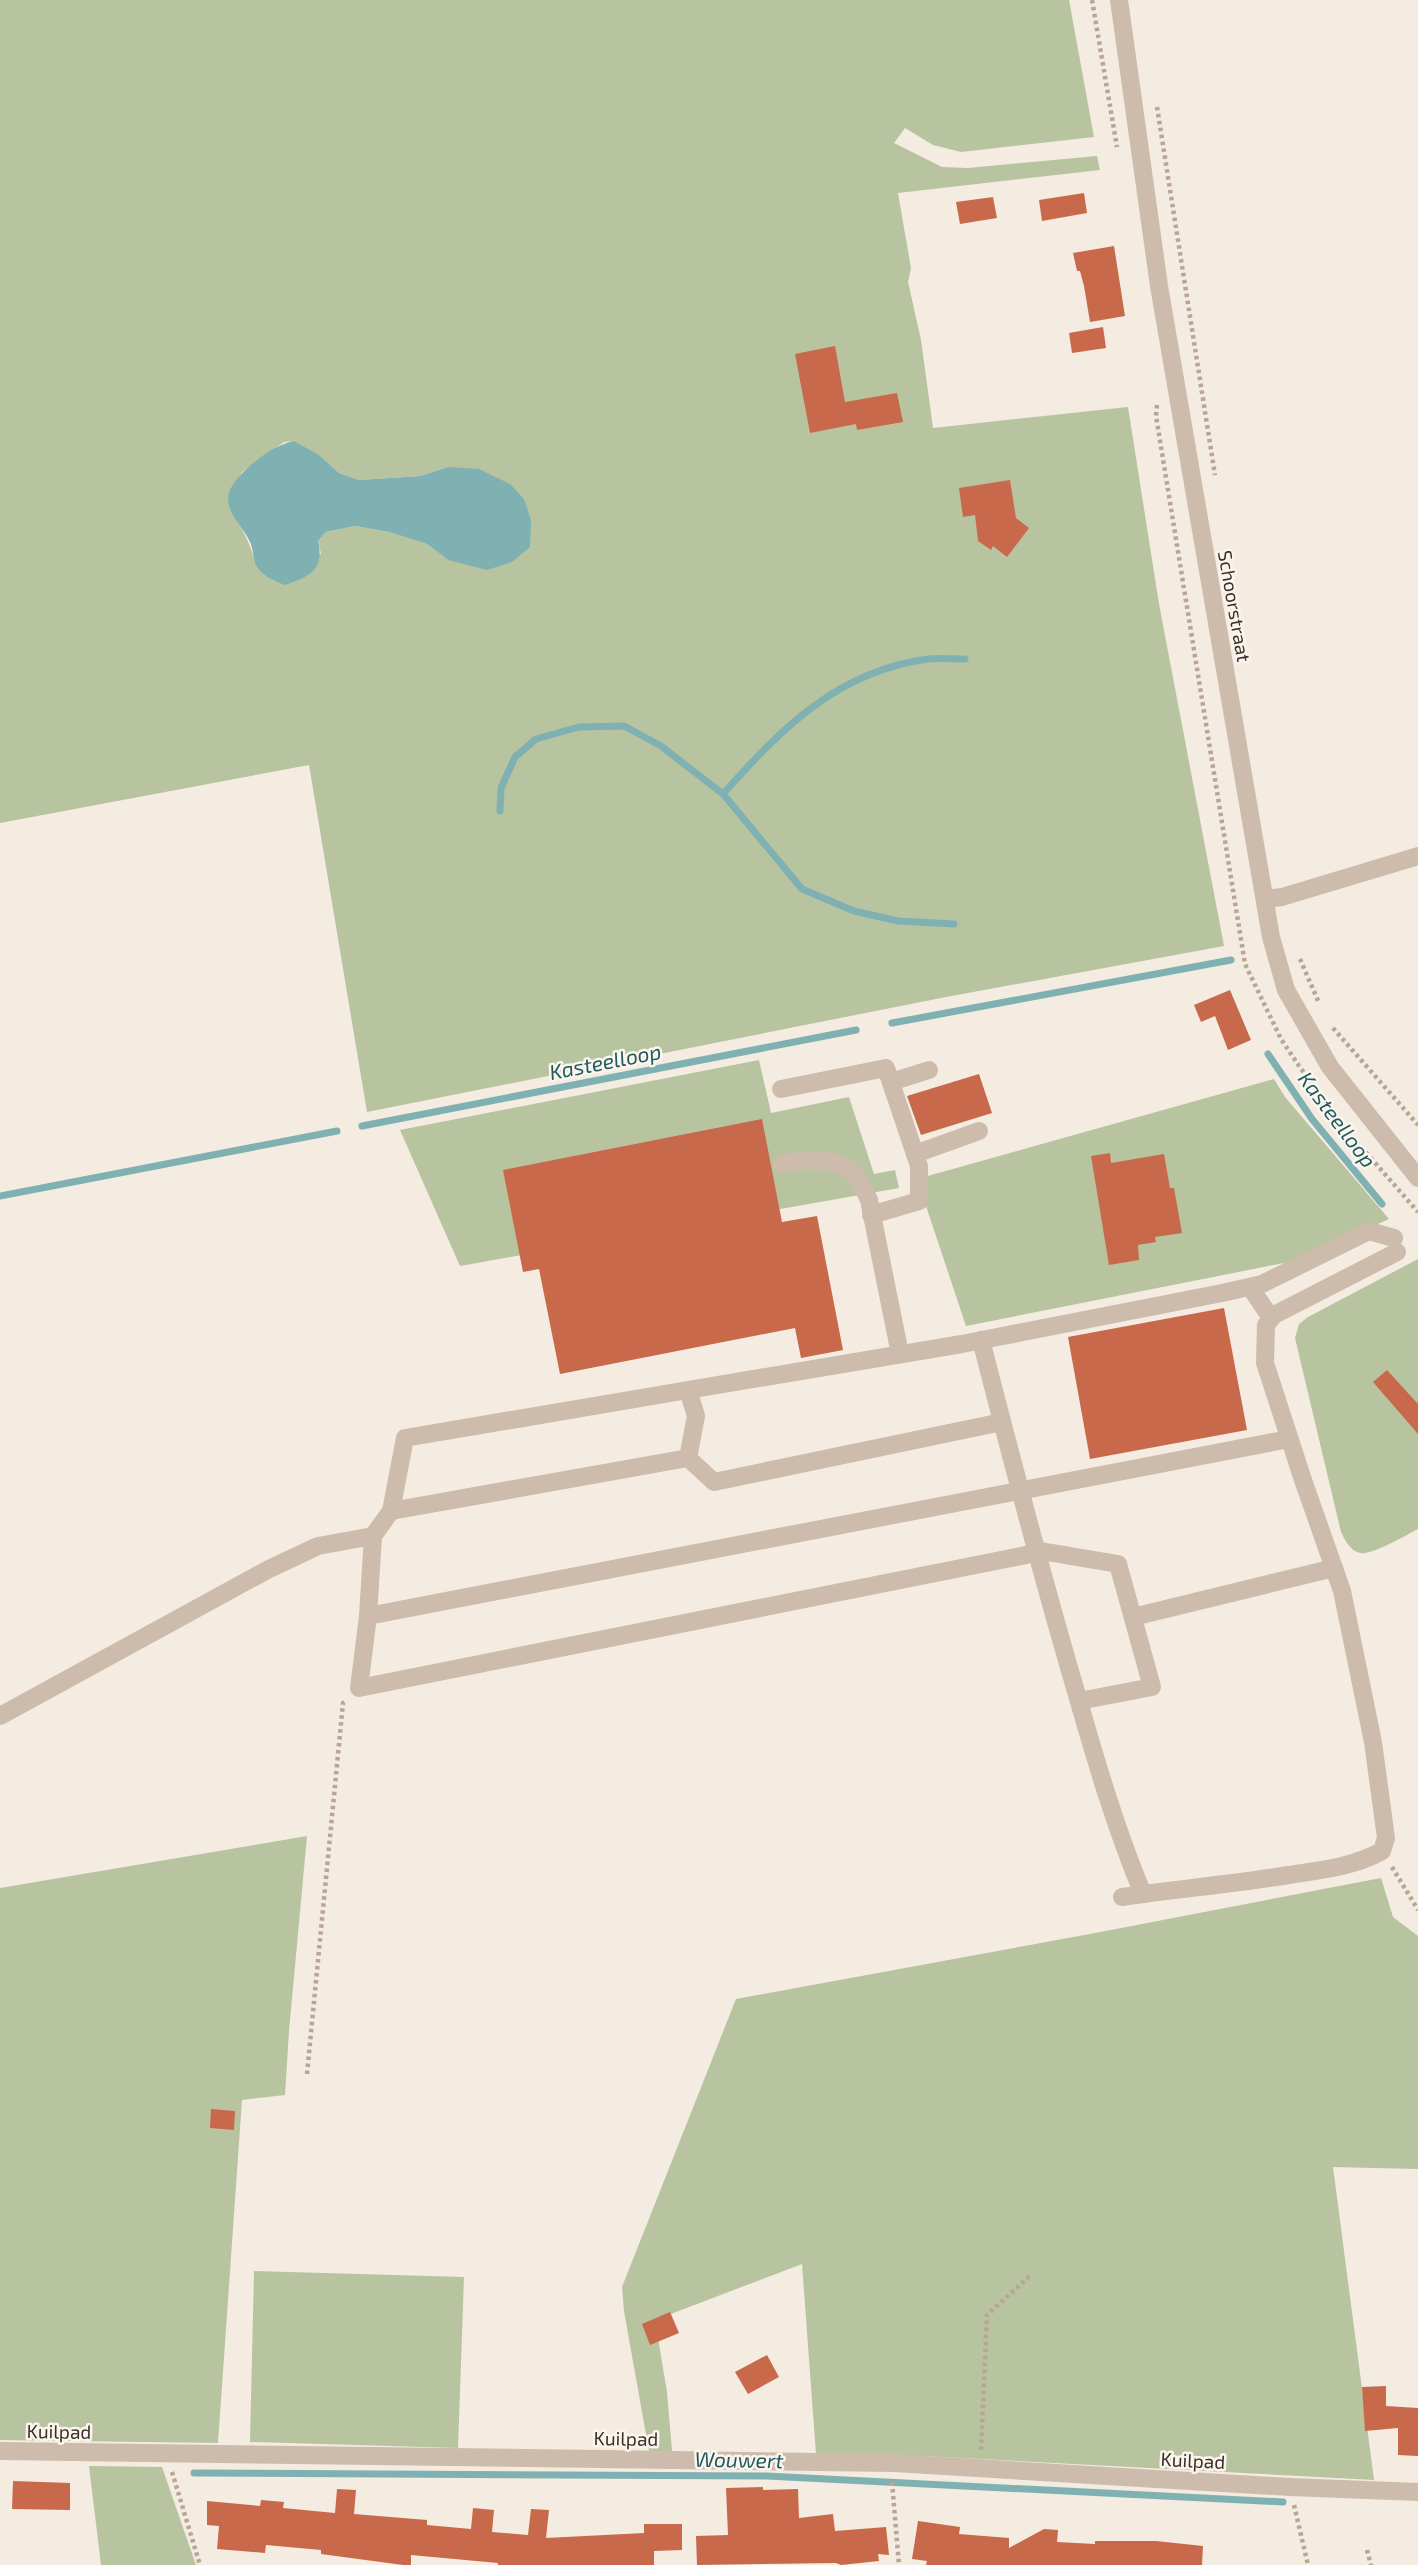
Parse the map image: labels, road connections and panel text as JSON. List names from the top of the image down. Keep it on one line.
{"streets":{"street":["Schoorstraat","Kuilpad"]},"water":["Kasteelloop","Wouwert"]}
